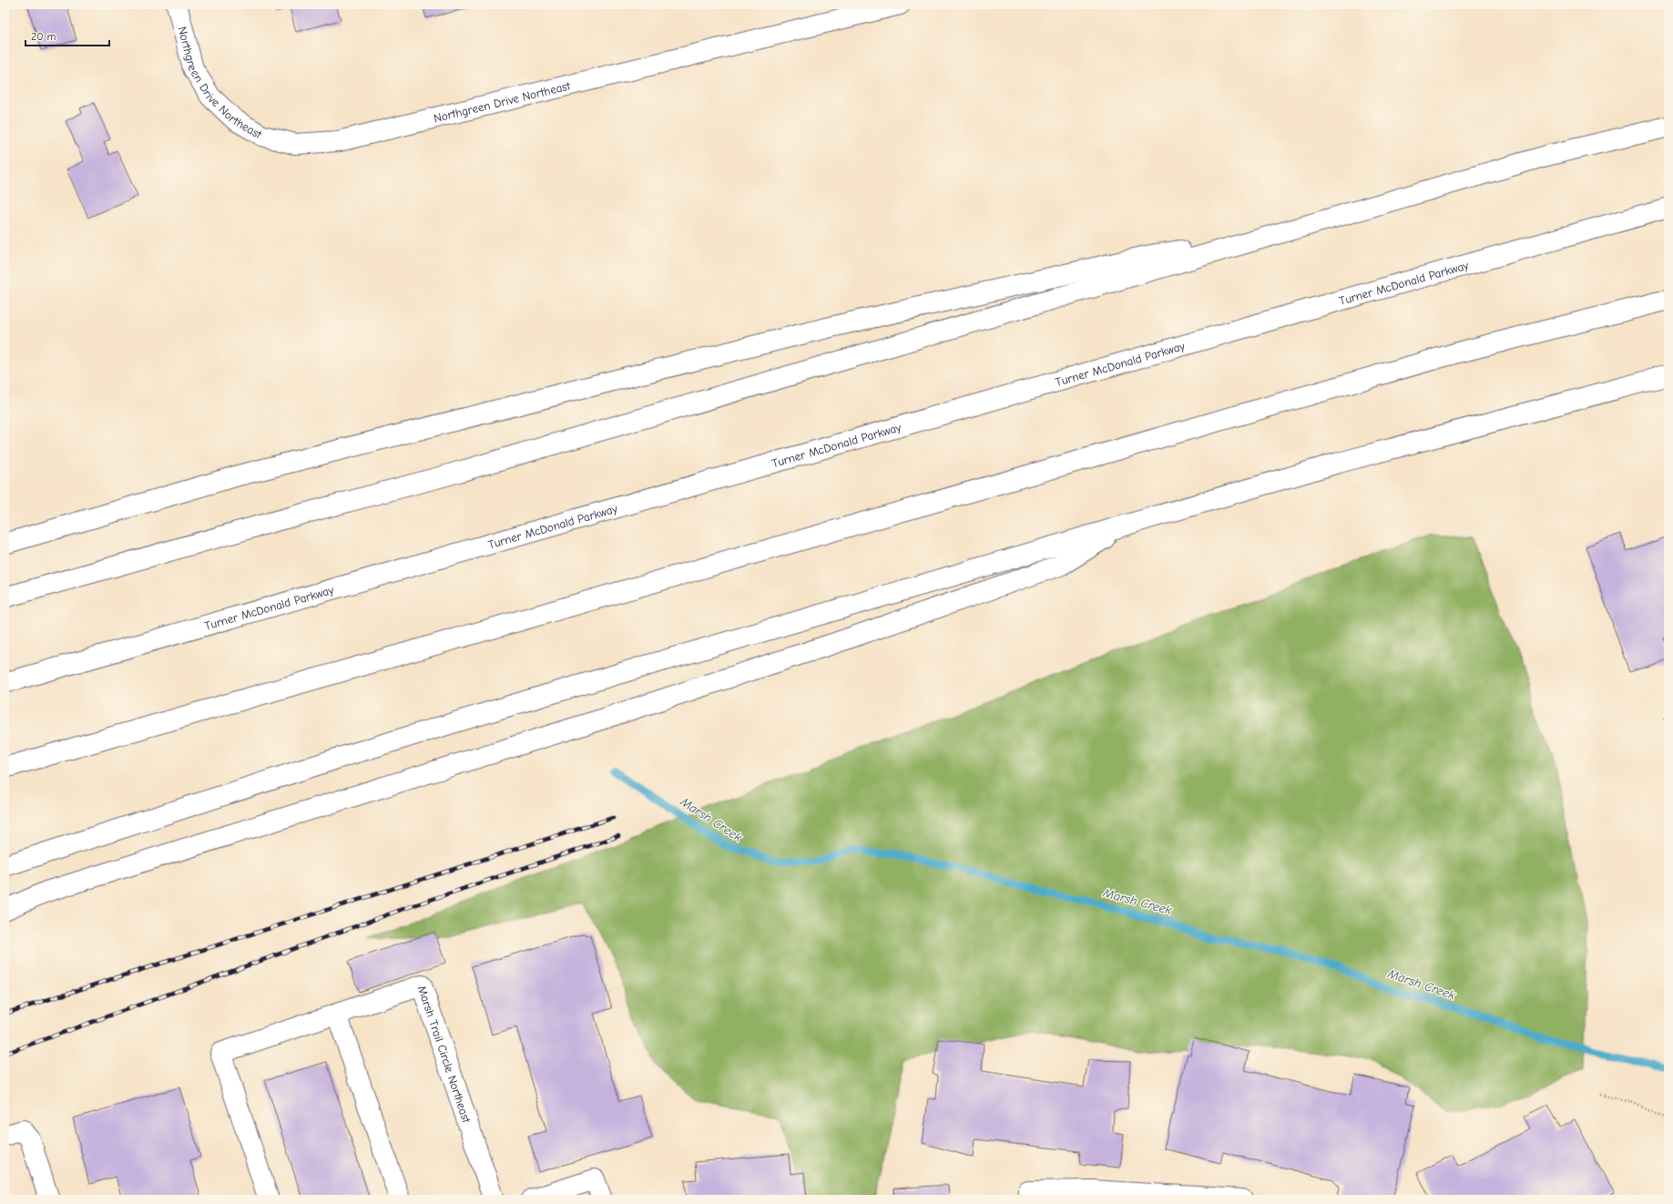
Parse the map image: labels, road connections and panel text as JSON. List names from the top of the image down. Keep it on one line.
{"streets":{"main road":["Northgreen Drive Northeast","Turner McDonald Parkway","Marsh Trail Circle Northeast"]},"water":["Marsh Creek"],"scale_bar":"20 m"}
